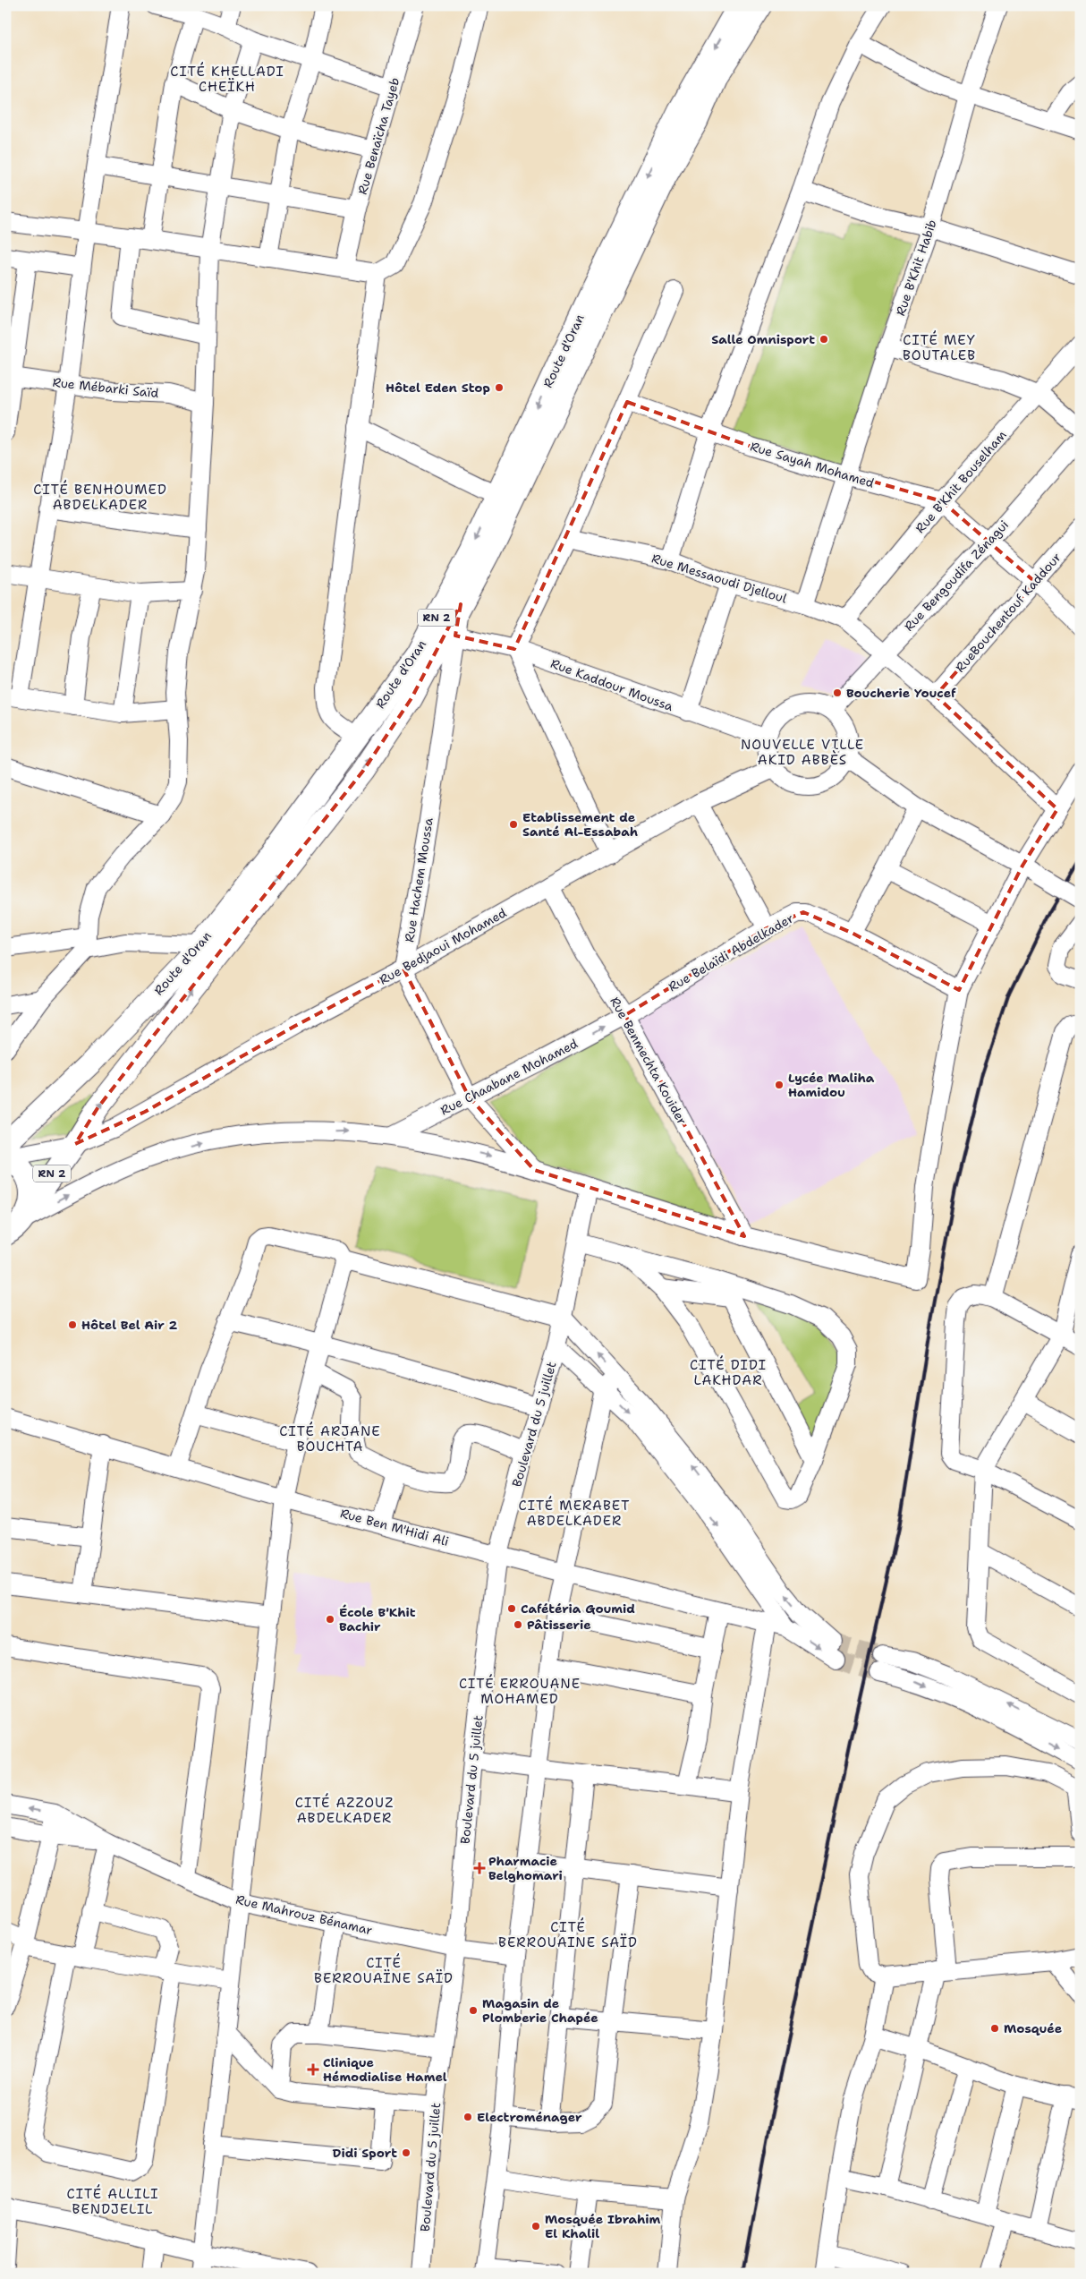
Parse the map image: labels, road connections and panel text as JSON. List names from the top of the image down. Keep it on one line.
{"streets":{"main road":["Route d'Oran","RN 2"],"street":["Rue Benaïcha Tayeb","Rue B'Khit Habib","Rue Mébarki Saïd","Rue Sayah Mohamed","Rue B'Khit Bouselham","Rue Bengoudifa Zénagui","Rue Messaoudi Djelloul","RueBouchentouf Kaddour","Rue Kaddour Moussa","Rue Hachem Moussa","Rue Bedjaoui Mohamed","Rue Belaïdi Abdelkader","Rue Benmechta Kouider","Rue Chaabane Mohamed","Boulevard du 5 juillet","Rue Ben M'Hidi Ali","Rue Mahrouz Bénamar"]},"crossings":[["Rue B'Khit Habib","Rue Sayah Mohamed"],["Rue B'Khit Habib","Rue Messaoudi Djelloul"],["Route d'Oran","RN 2"],["Route d'Oran","Rue Hachem Moussa"],["Route d'Oran","Rue Bedjaoui Mohamed"],["Rue Sayah Mohamed","Rue B'Khit Bouselham"],["Rue Sayah Mohamed","Rue Bengoudifa Zénagui"],["Rue Sayah Mohamed","RueBouchentouf Kaddour"],["Rue B'Khit Bouselham","Rue Messaoudi Djelloul"],["Rue Bengoudifa Zénagui","Rue Messaoudi Djelloul"],["Rue Bengoudifa Zénagui","Rue Kaddour Moussa"],["Rue Bengoudifa Zénagui","Rue Bedjaoui Mohamed"],["Rue Messaoudi Djelloul","RueBouchentouf Kaddour"],["RN 2","Rue Bedjaoui Mohamed"],["Rue Kaddour Moussa","Rue Hachem Moussa"],["Rue Kaddour Moussa","Rue Bedjaoui Mohamed"],["Rue Hachem Moussa","Rue Bedjaoui Mohamed"],["Rue Bedjaoui Mohamed","Rue Benmechta Kouider"],["Rue Belaïdi Abdelkader","Rue Benmechta Kouider"],["Rue Belaïdi Abdelkader","Rue Chaabane Mohamed"],["Rue Benmechta Kouider","Rue Chaabane Mohamed"],["Boulevard du 5 juillet","Rue Ben M'Hidi Ali"],["Boulevard du 5 juillet","Rue Mahrouz Bénamar"]],"one_way":["Rue Chaabane Mohamed"],"districts":["CITÉ KHELLADI CHEÏKH","CITÉ MEY BOUTALEB","CITÉ BENHOUMED ABDELKADER","NOUVELLE VILLE AKID ABBÈS","CITÉ DIDI LAKHDAR","CITÉ ARJANE BOUCHTA","CITÉ MERABET ABDELKADER","CITÉ ERROUANE MOHAMED","CITÉ AZZOUZ ABDELKADER","CITÉ BERROUAINE SAÏD","CITÉ BERROUAÏNE SAÏD","CITÉ ALLILI BENDJELIL"],"places":{"other":["Salle Omnisport","Hôtel Eden Stop","Boucherie Youcef","Etablissement de Santé Al-Essabah","Lycée Maliha Hamidou","Hôtel Bel Air 2","Cafétéria Goumid","École B'Khit Bachir","Pâtisserie","Magasin de Plomberie Chapée","Mosquée","Electroménager","Didi Sport","Mosquée Ibrahim El Khalil"],"health":["Pharmacie Belghomari","Clinique Hémodialise Hamel"]}}
